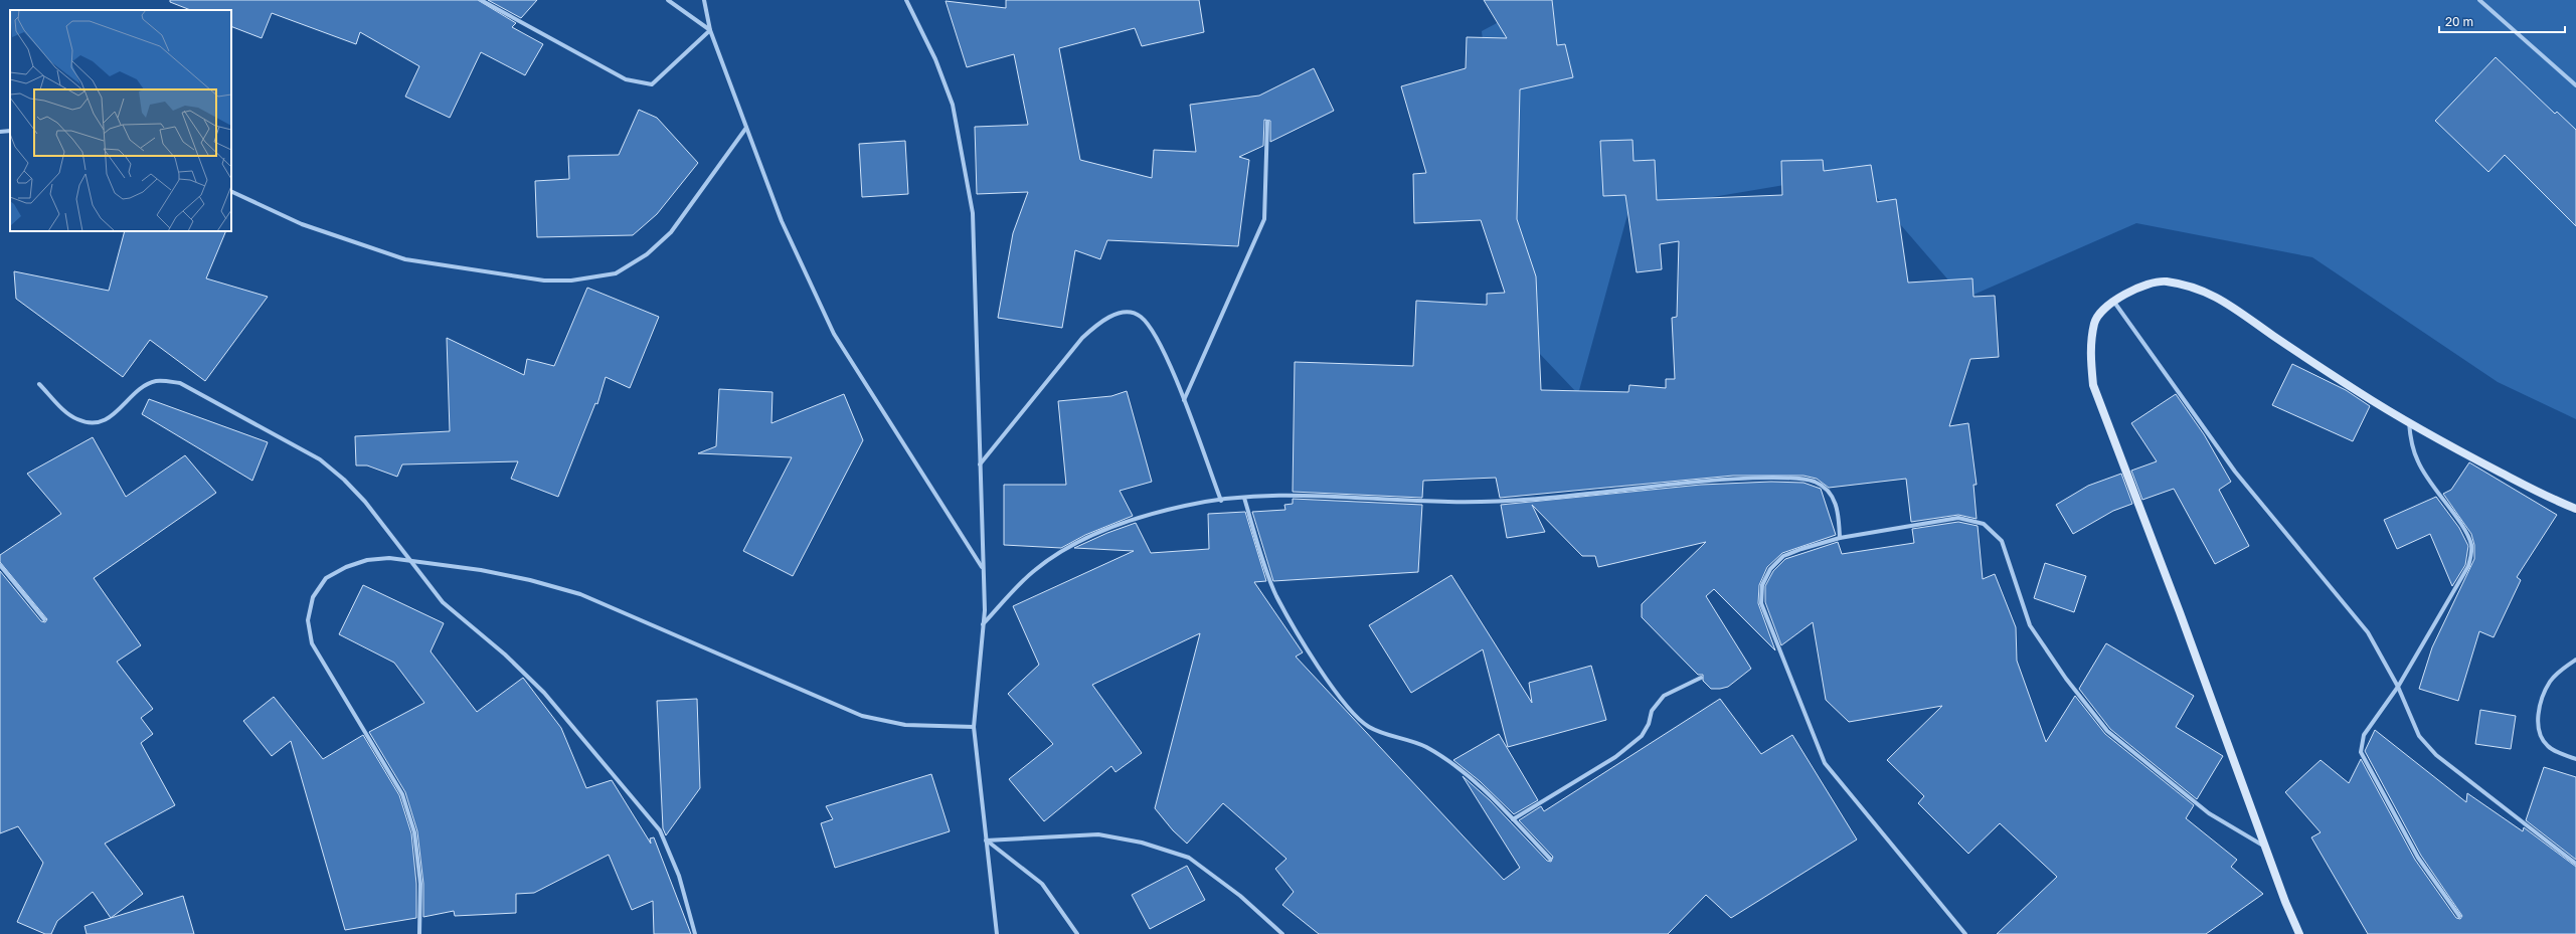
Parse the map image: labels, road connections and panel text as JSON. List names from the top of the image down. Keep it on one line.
{"scale_bar":"20 m"}
